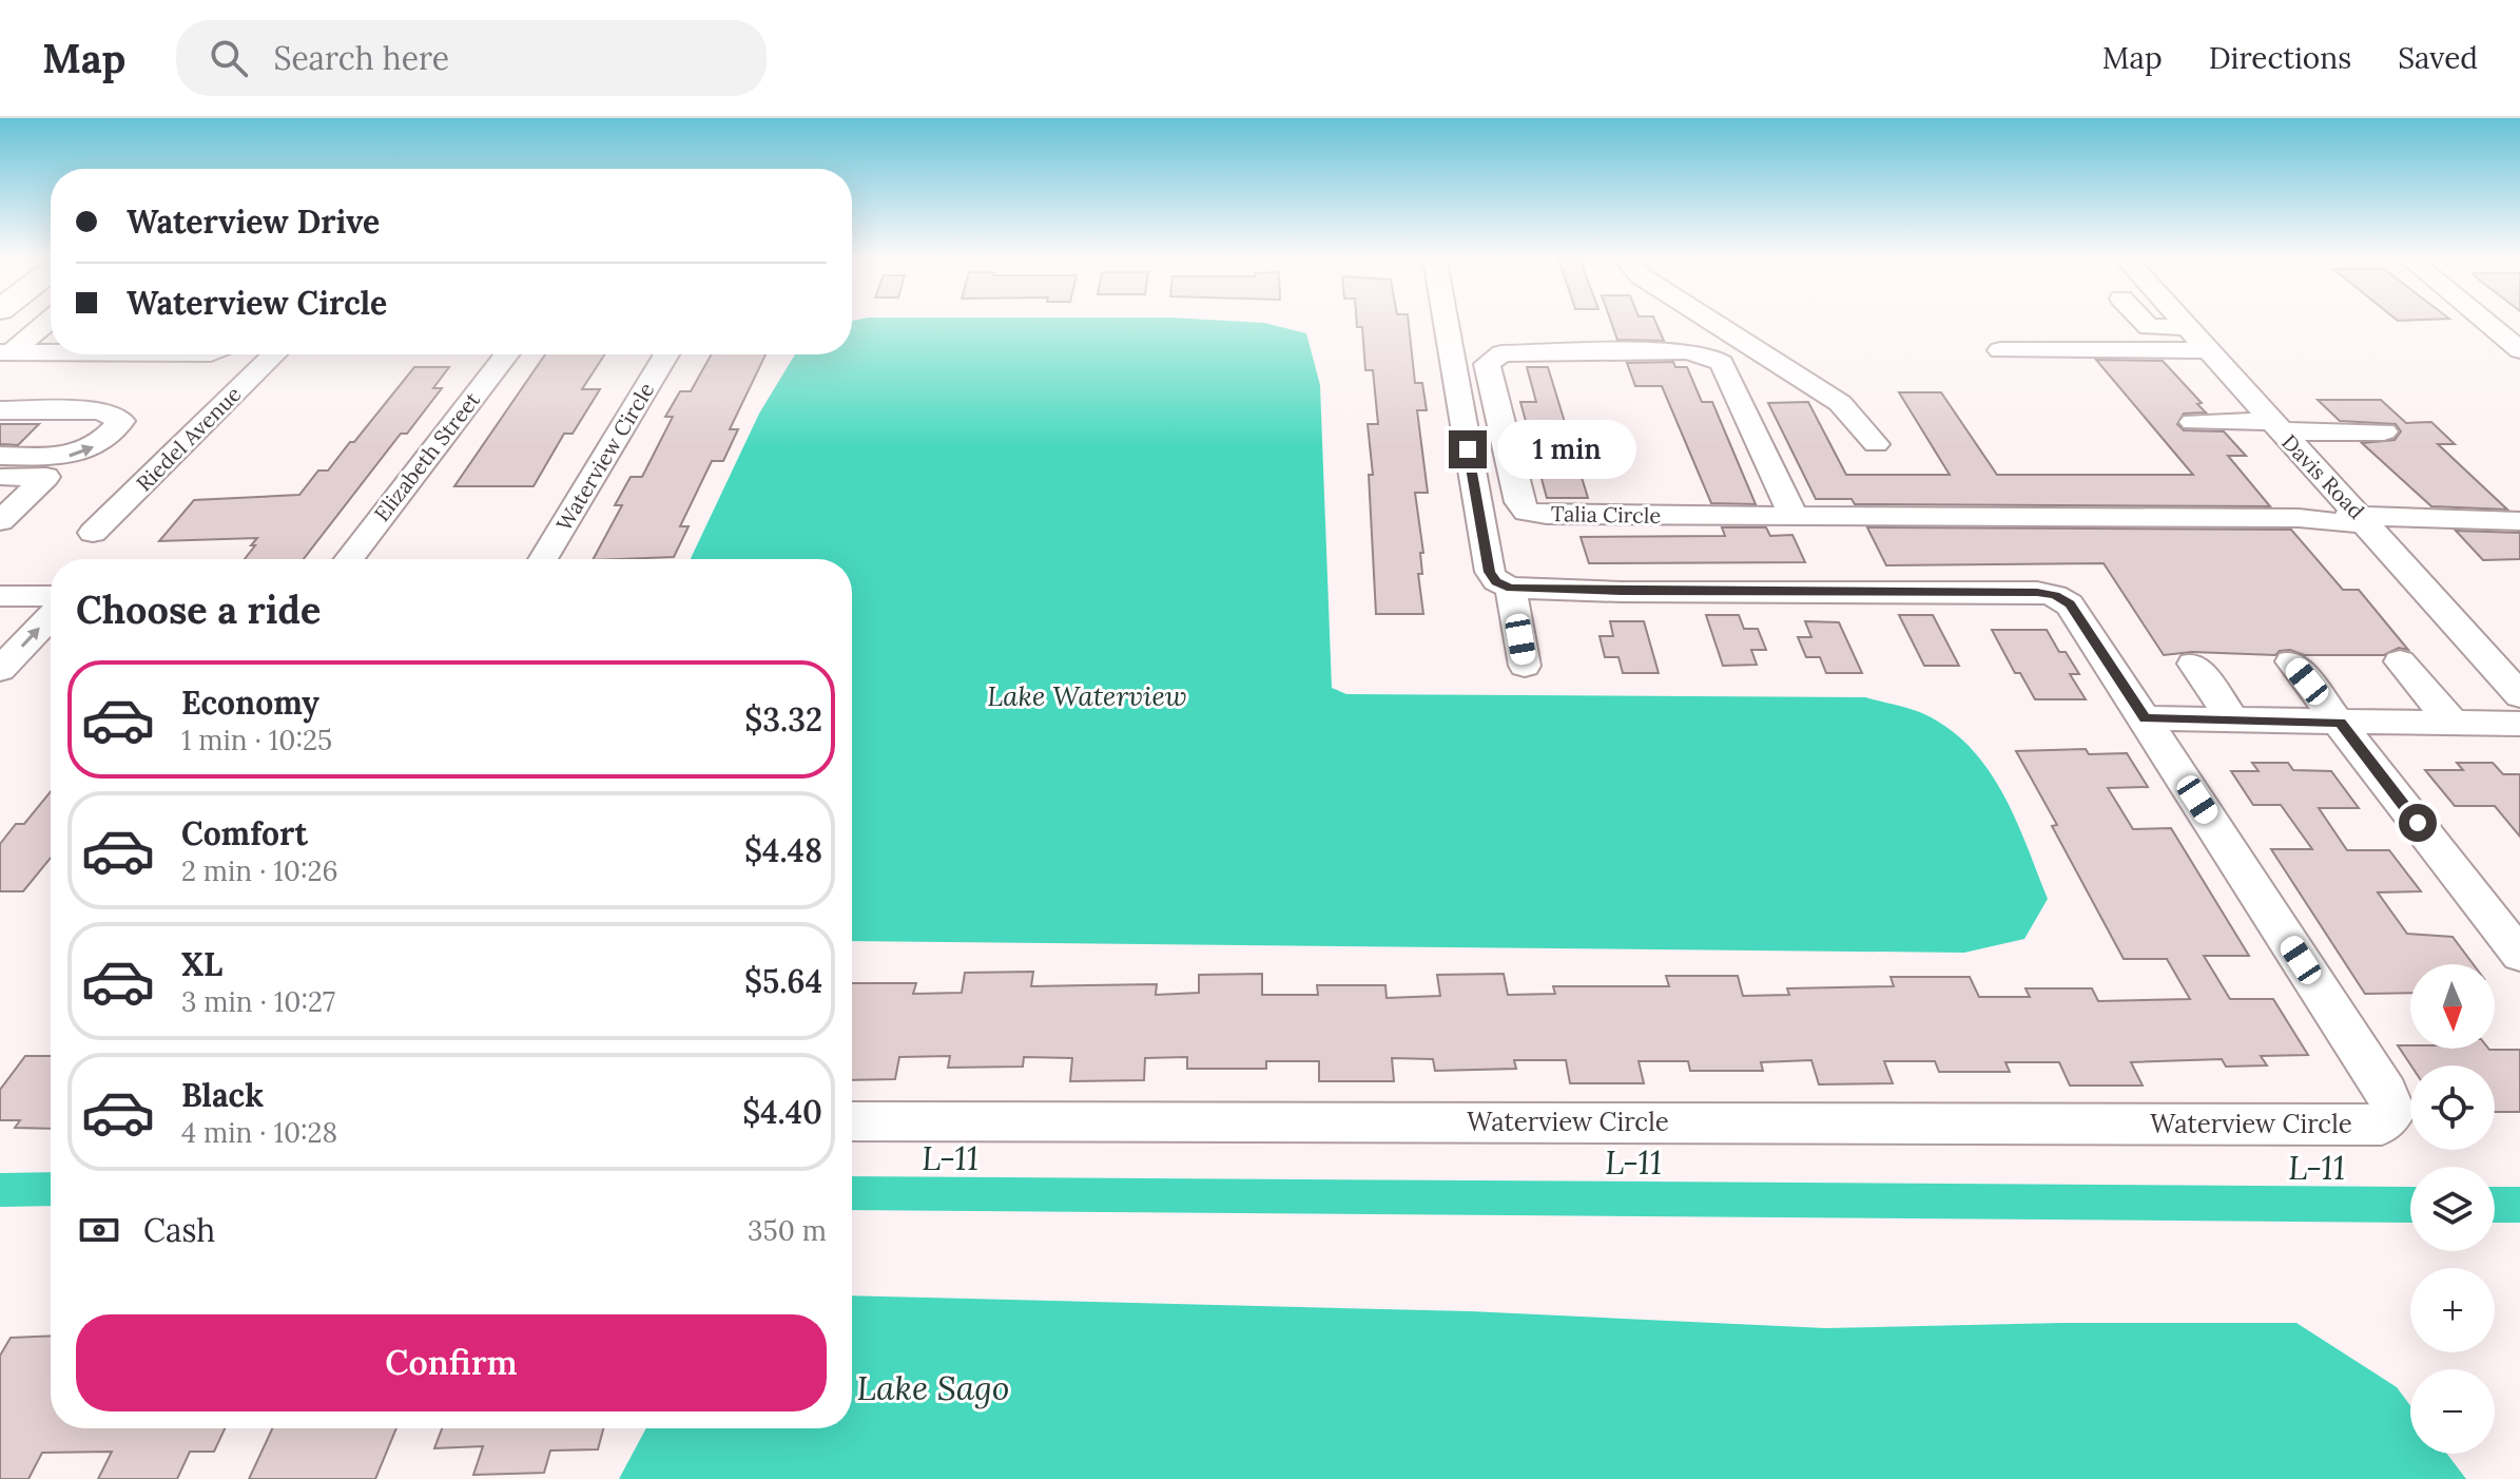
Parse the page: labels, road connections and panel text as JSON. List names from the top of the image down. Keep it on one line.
{"streets":{"street":["Riedel Avenue","Elizabeth Street","Waterview Circle","Davis Road","Talia Circle"]},"crossings":[["Davis Road","Talia Circle"]],"water":["Lake Waterview","L-11","Lake Sago"],"north":"bottom","page":{"header":"Map","search":"Search here","nav":["Map","Directions","Saved"],"banner":["Waterview Drive","Waterview Circle"],"bubble":"1 min","heading":"Choose a ride","list":[{"name":"Economy","note":"1 min · 10:25","value":"$3.32"},{"name":"Comfort","note":"2 min · 10:26","value":"$4.48"},{"name":"XL","note":"3 min · 10:27","value":"$5.64"},{"name":"Black","note":"4 min · 10:28","value":"$4.40"}],"map_buttons":["+","−"],"pay":["Cash","350 m"],"buttons":"Confirm"}}
